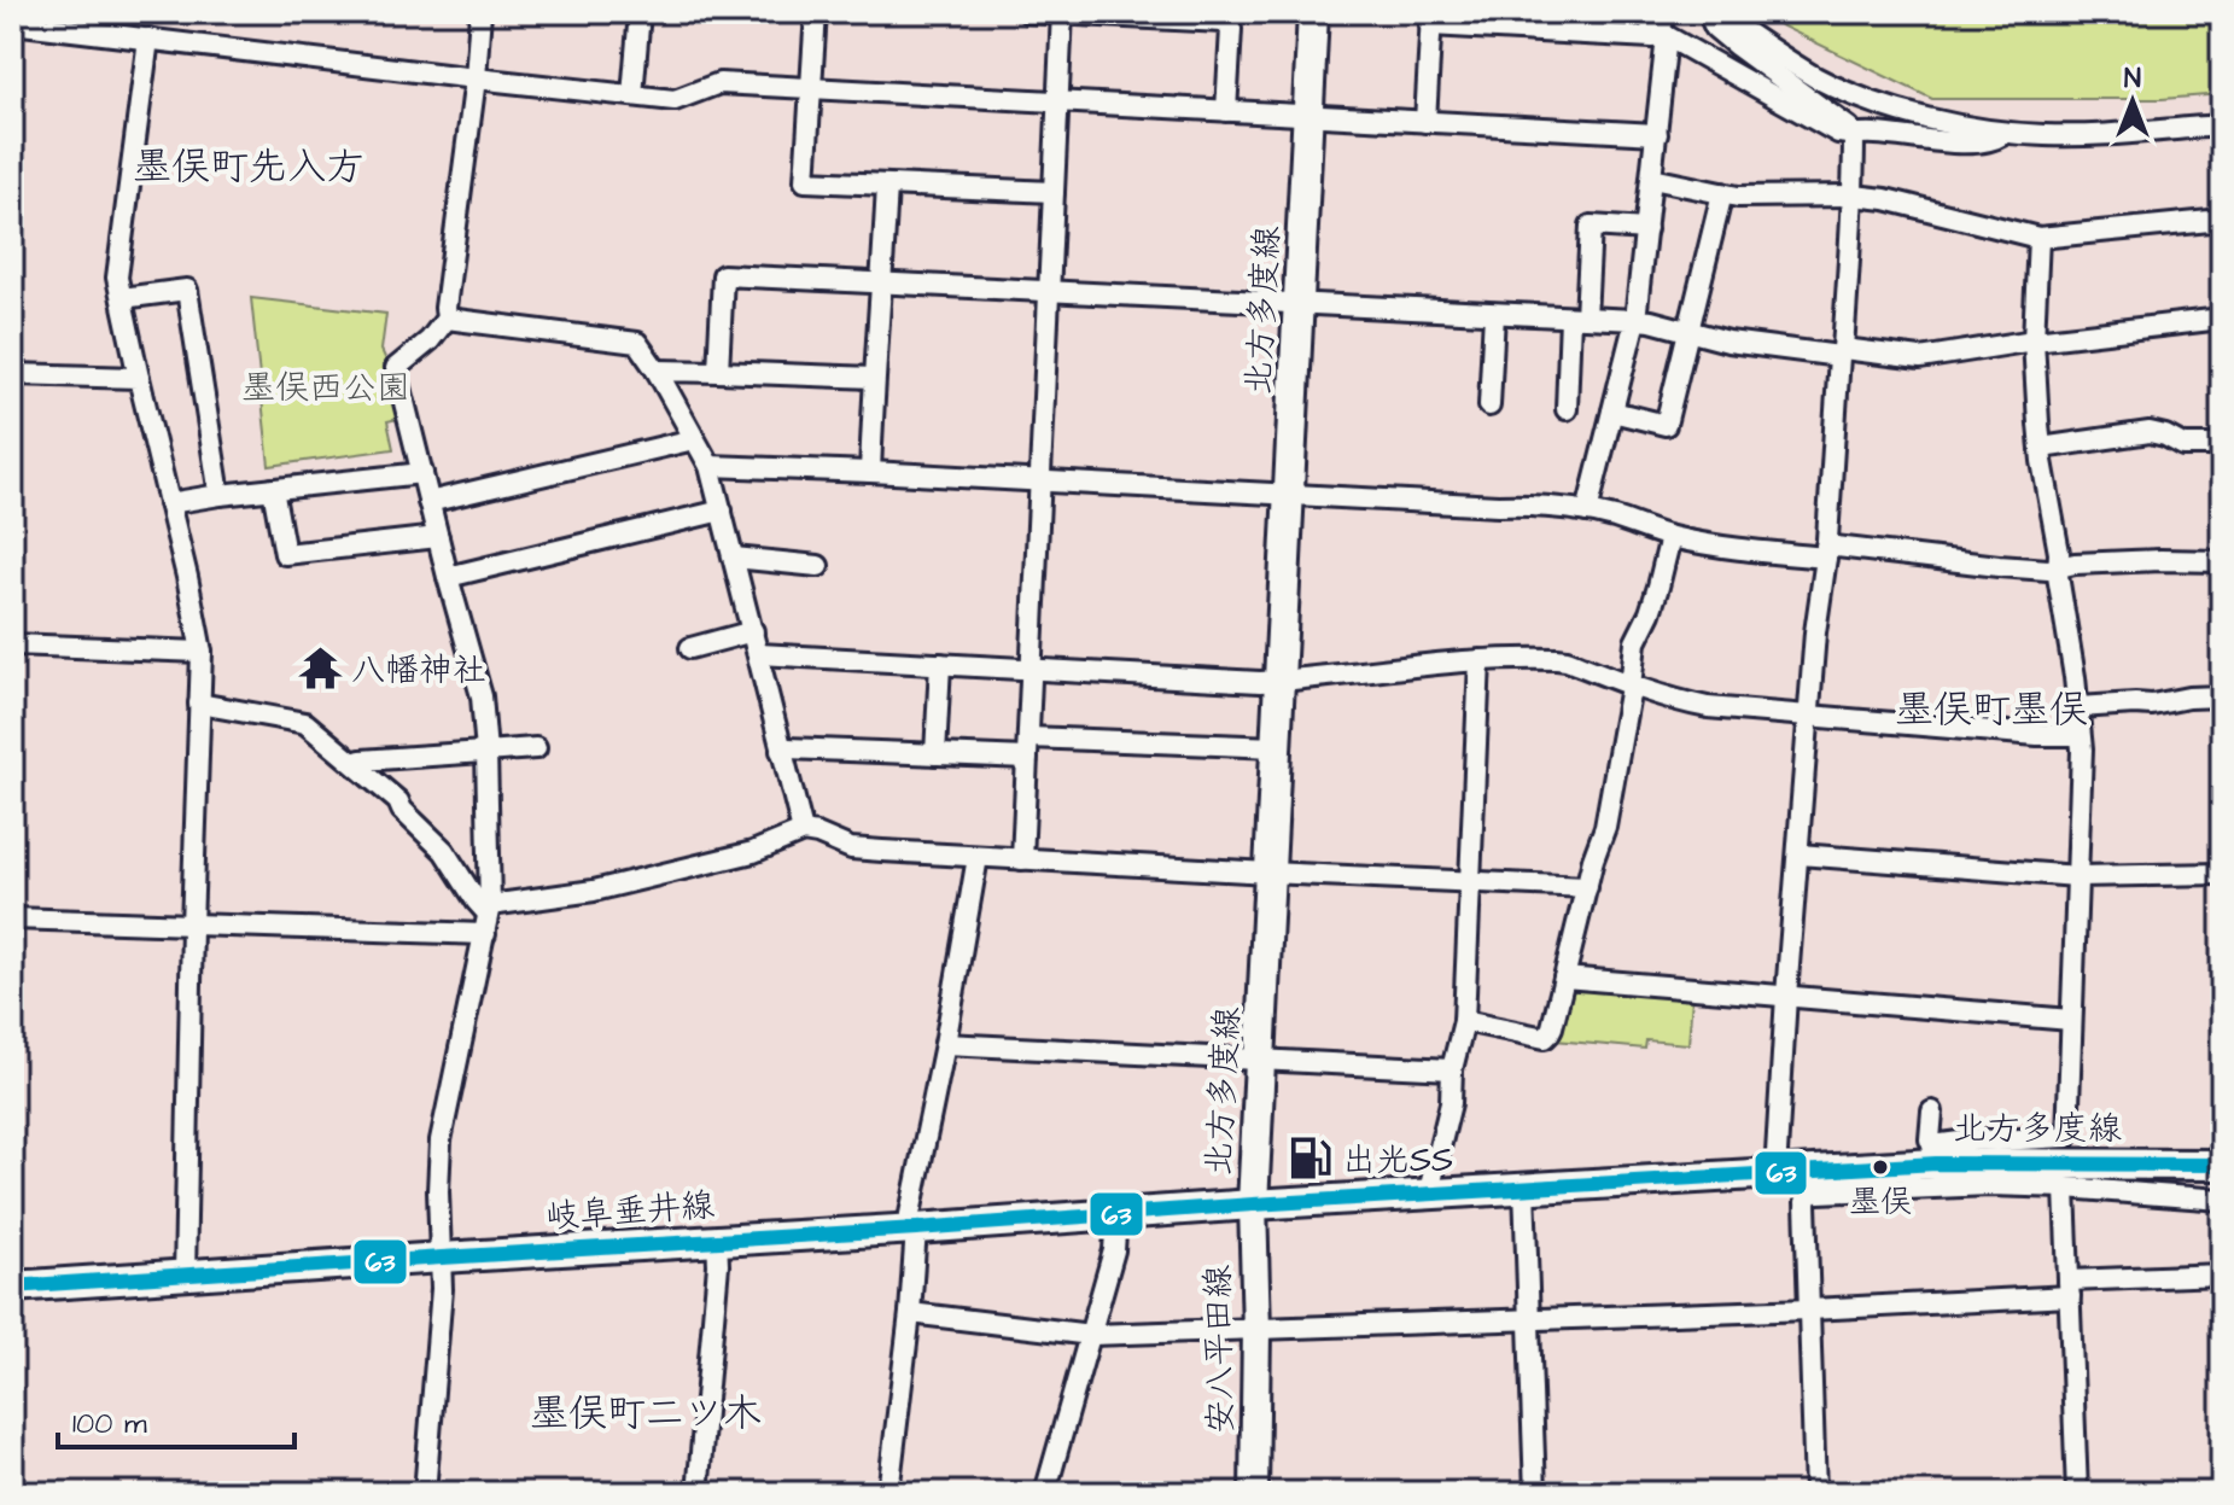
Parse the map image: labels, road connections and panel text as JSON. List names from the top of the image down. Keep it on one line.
{"streets":{"main road":["北方多度線","岐阜垂井線","安八平田線"]},"crossings":[["北方多度線","岐阜垂井線"],["北方多度線","安八平田線"],["岐阜垂井線","安八平田線"]],"districts":["墨俣町先入方","墨俣町墨俣","墨俣町二ツ木"],"parks":["墨俣西公園"],"places":{"temple":["八幡神社"],"fuel station":["出光SS"],"other":["墨俣"]},"lines":["transit line 63"],"scale_bar":"100 m","north":"top"}
